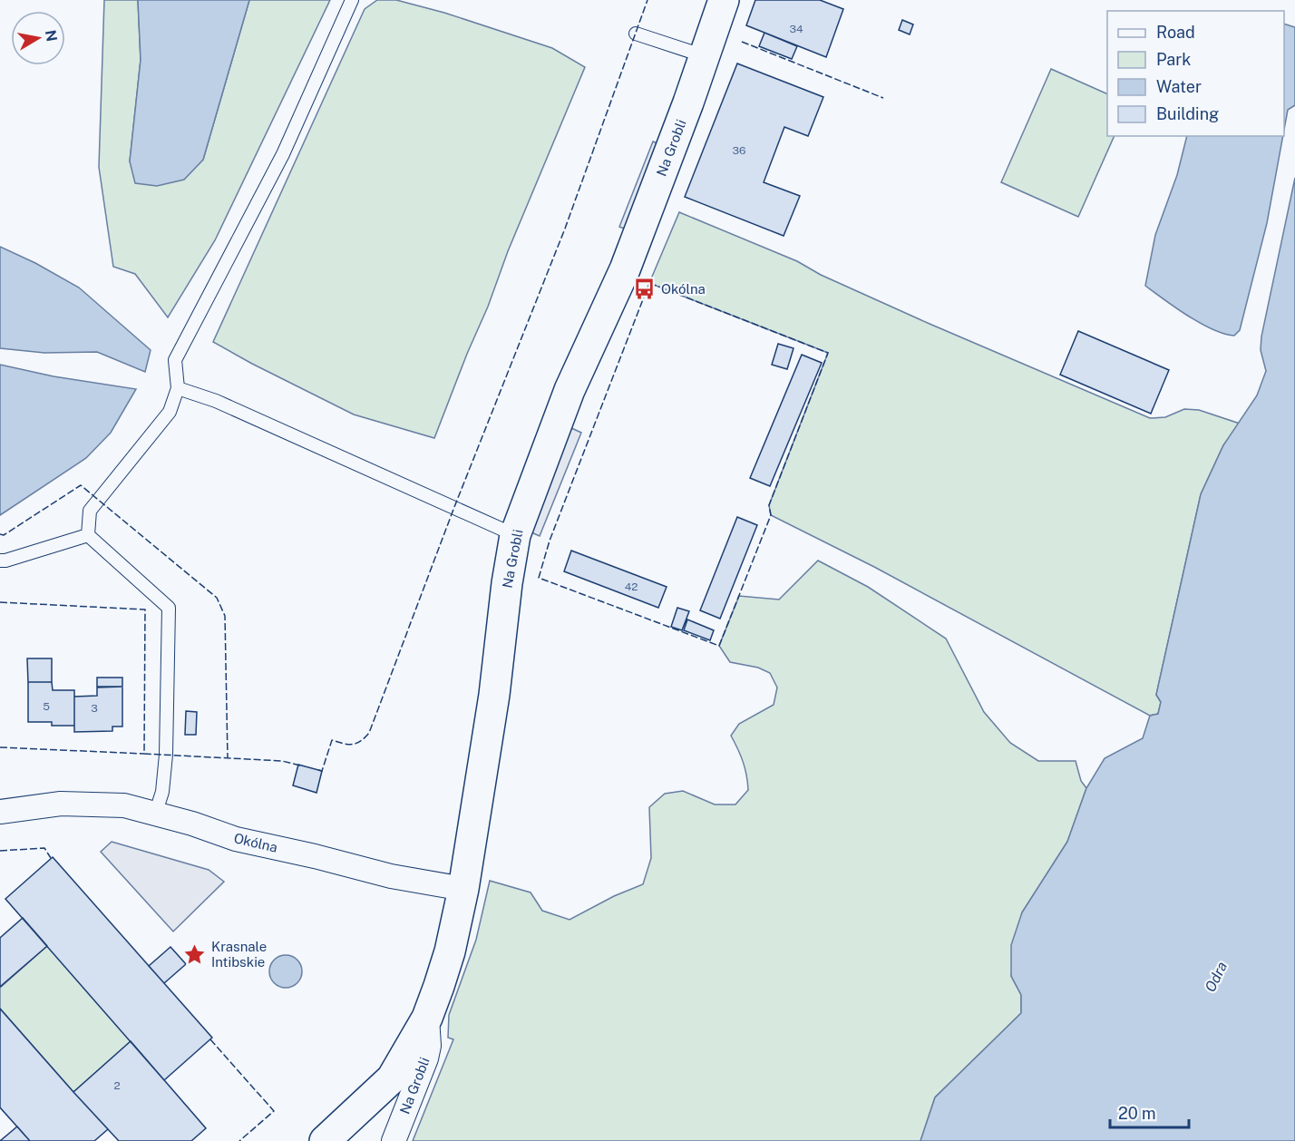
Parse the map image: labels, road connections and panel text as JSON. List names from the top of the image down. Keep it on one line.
{"streets":{"street":["Na Grobli","Okólna"]},"crossings":[["Na Grobli","Okólna"]],"water":["Odra"],"places":{"bus stop":["Okólna"],"place":["Krasnale Intibskie"]},"house_numbers":["34","36","42","5","3","2"],"legend":["Road","Park","Water","Building"],"scale_bar":"20 m","north":"right"}
